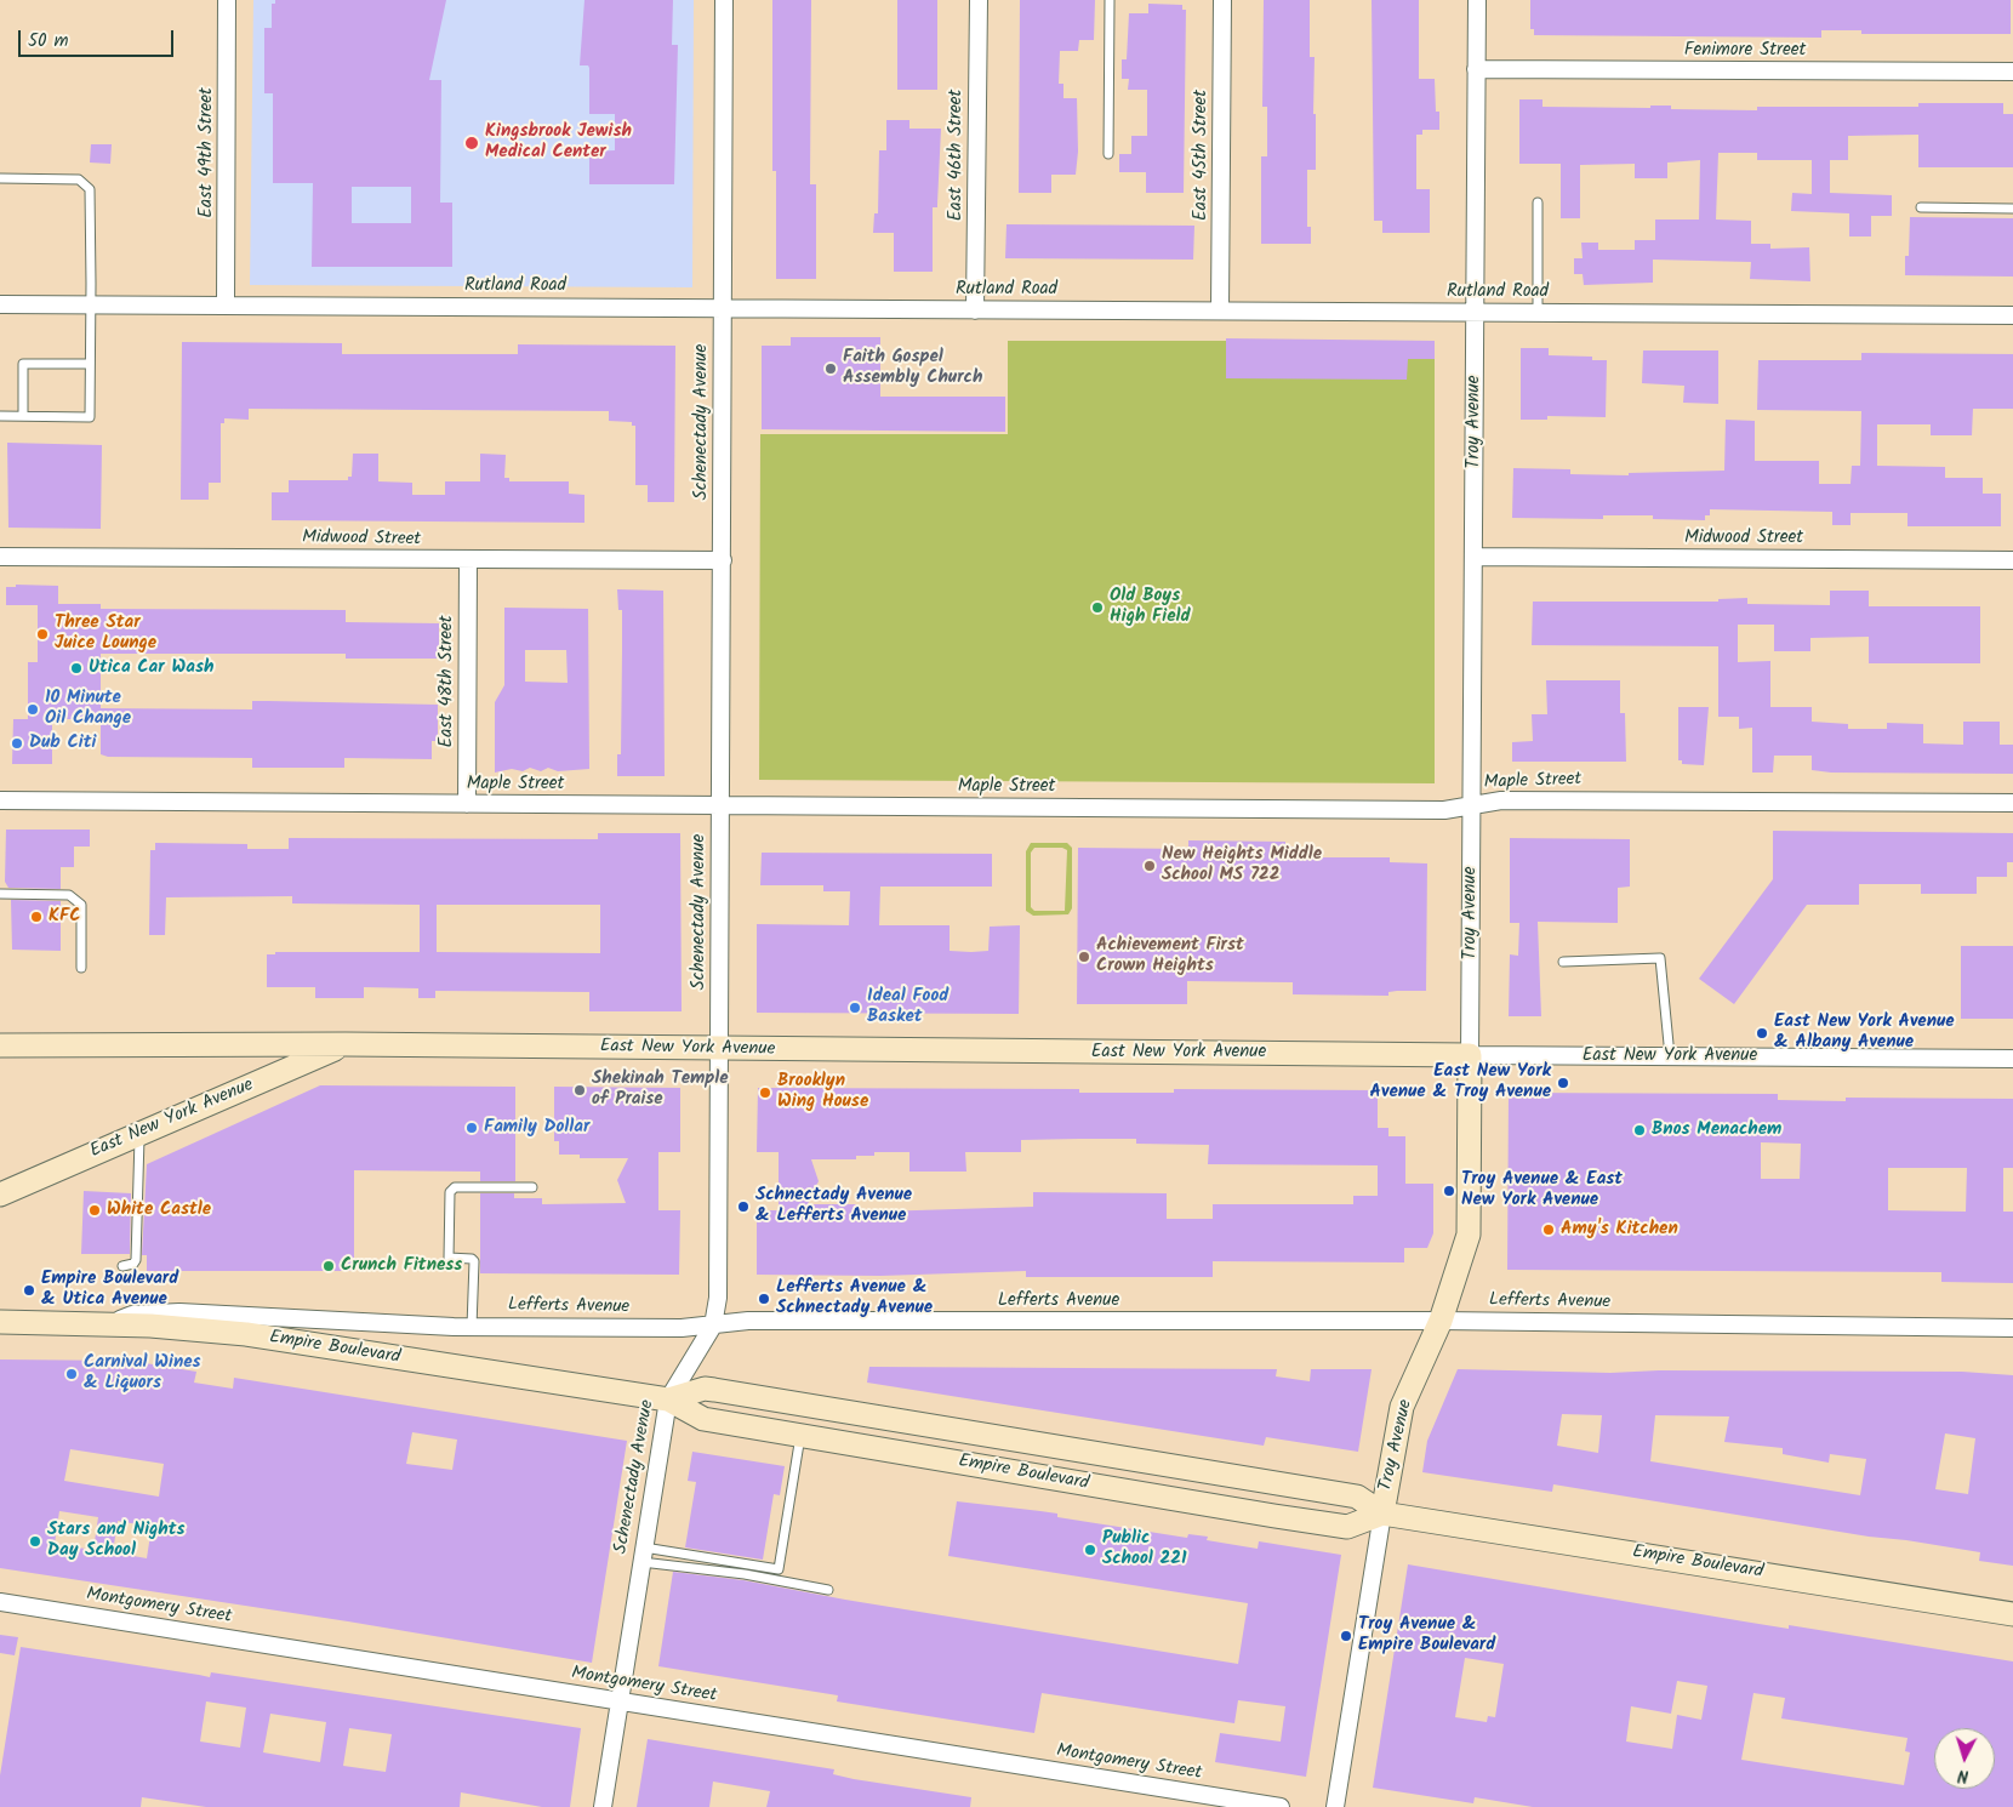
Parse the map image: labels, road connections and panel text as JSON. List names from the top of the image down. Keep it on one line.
{"streets":{"main road":["Troy Avenue","East New York Avenue","Empire Boulevard"],"street":["Fenimore Street","East 49th Street","East 46th Street","East 45th Street","Rutland Road","Schenectady Avenue","Midwood Street","East 48th Street","Maple Street","Lefferts Avenue","Montgomery Street"]},"crossings":[["Fenimore Street","Troy Avenue"],["East 49th Street","Rutland Road"],["East 46th Street","Rutland Road"],["East 45th Street","Rutland Road"],["Rutland Road","Schenectady Avenue"],["Rutland Road","Troy Avenue"],["Schenectady Avenue","Midwood Street"],["Schenectady Avenue","Maple Street"],["Schenectady Avenue","East New York Avenue"],["Schenectady Avenue","Lefferts Avenue"],["Schenectady Avenue","Empire Boulevard"],["Schenectady Avenue","Montgomery Street"],["Troy Avenue","Midwood Street"],["Troy Avenue","Maple Street"],["Troy Avenue","East New York Avenue"],["Troy Avenue","Lefferts Avenue"],["Troy Avenue","Empire Boulevard"],["Midwood Street","East 48th Street"],["East 48th Street","Maple Street"],["Lefferts Avenue","Empire Boulevard"]],"places":["Kingsbrook Jewish Medical Center","Faith Gospel Assembly Church","Old Boys High Field","Three Star Juice Lounge","Utica Car Wash","10 Minute Oil Change","Dub Citi","New Heights Middle School MS 722","KFC","Achievement First Crown Heights","Ideal Food Basket","East New York Avenue & Albany Avenue","East New York Avenue & Troy Avenue","Shekinah Temple of Praise","Brooklyn Wing House","Family Dollar","Bnos Menachem","Troy Avenue & East New York Avenue","Schnectady Avenue & Lefferts Avenue","White Castle","Amy's Kitchen","Crunch Fitness","Empire Boulevard & Utica Avenue","Lefferts Avenue & Schnectady Avenue","Carnival Wines & Liquors","Stars and Nights Day School","Public School 221","Troy Avenue & Empire Boulevard"],"scale_bar":"50 m","north":"bottom"}
